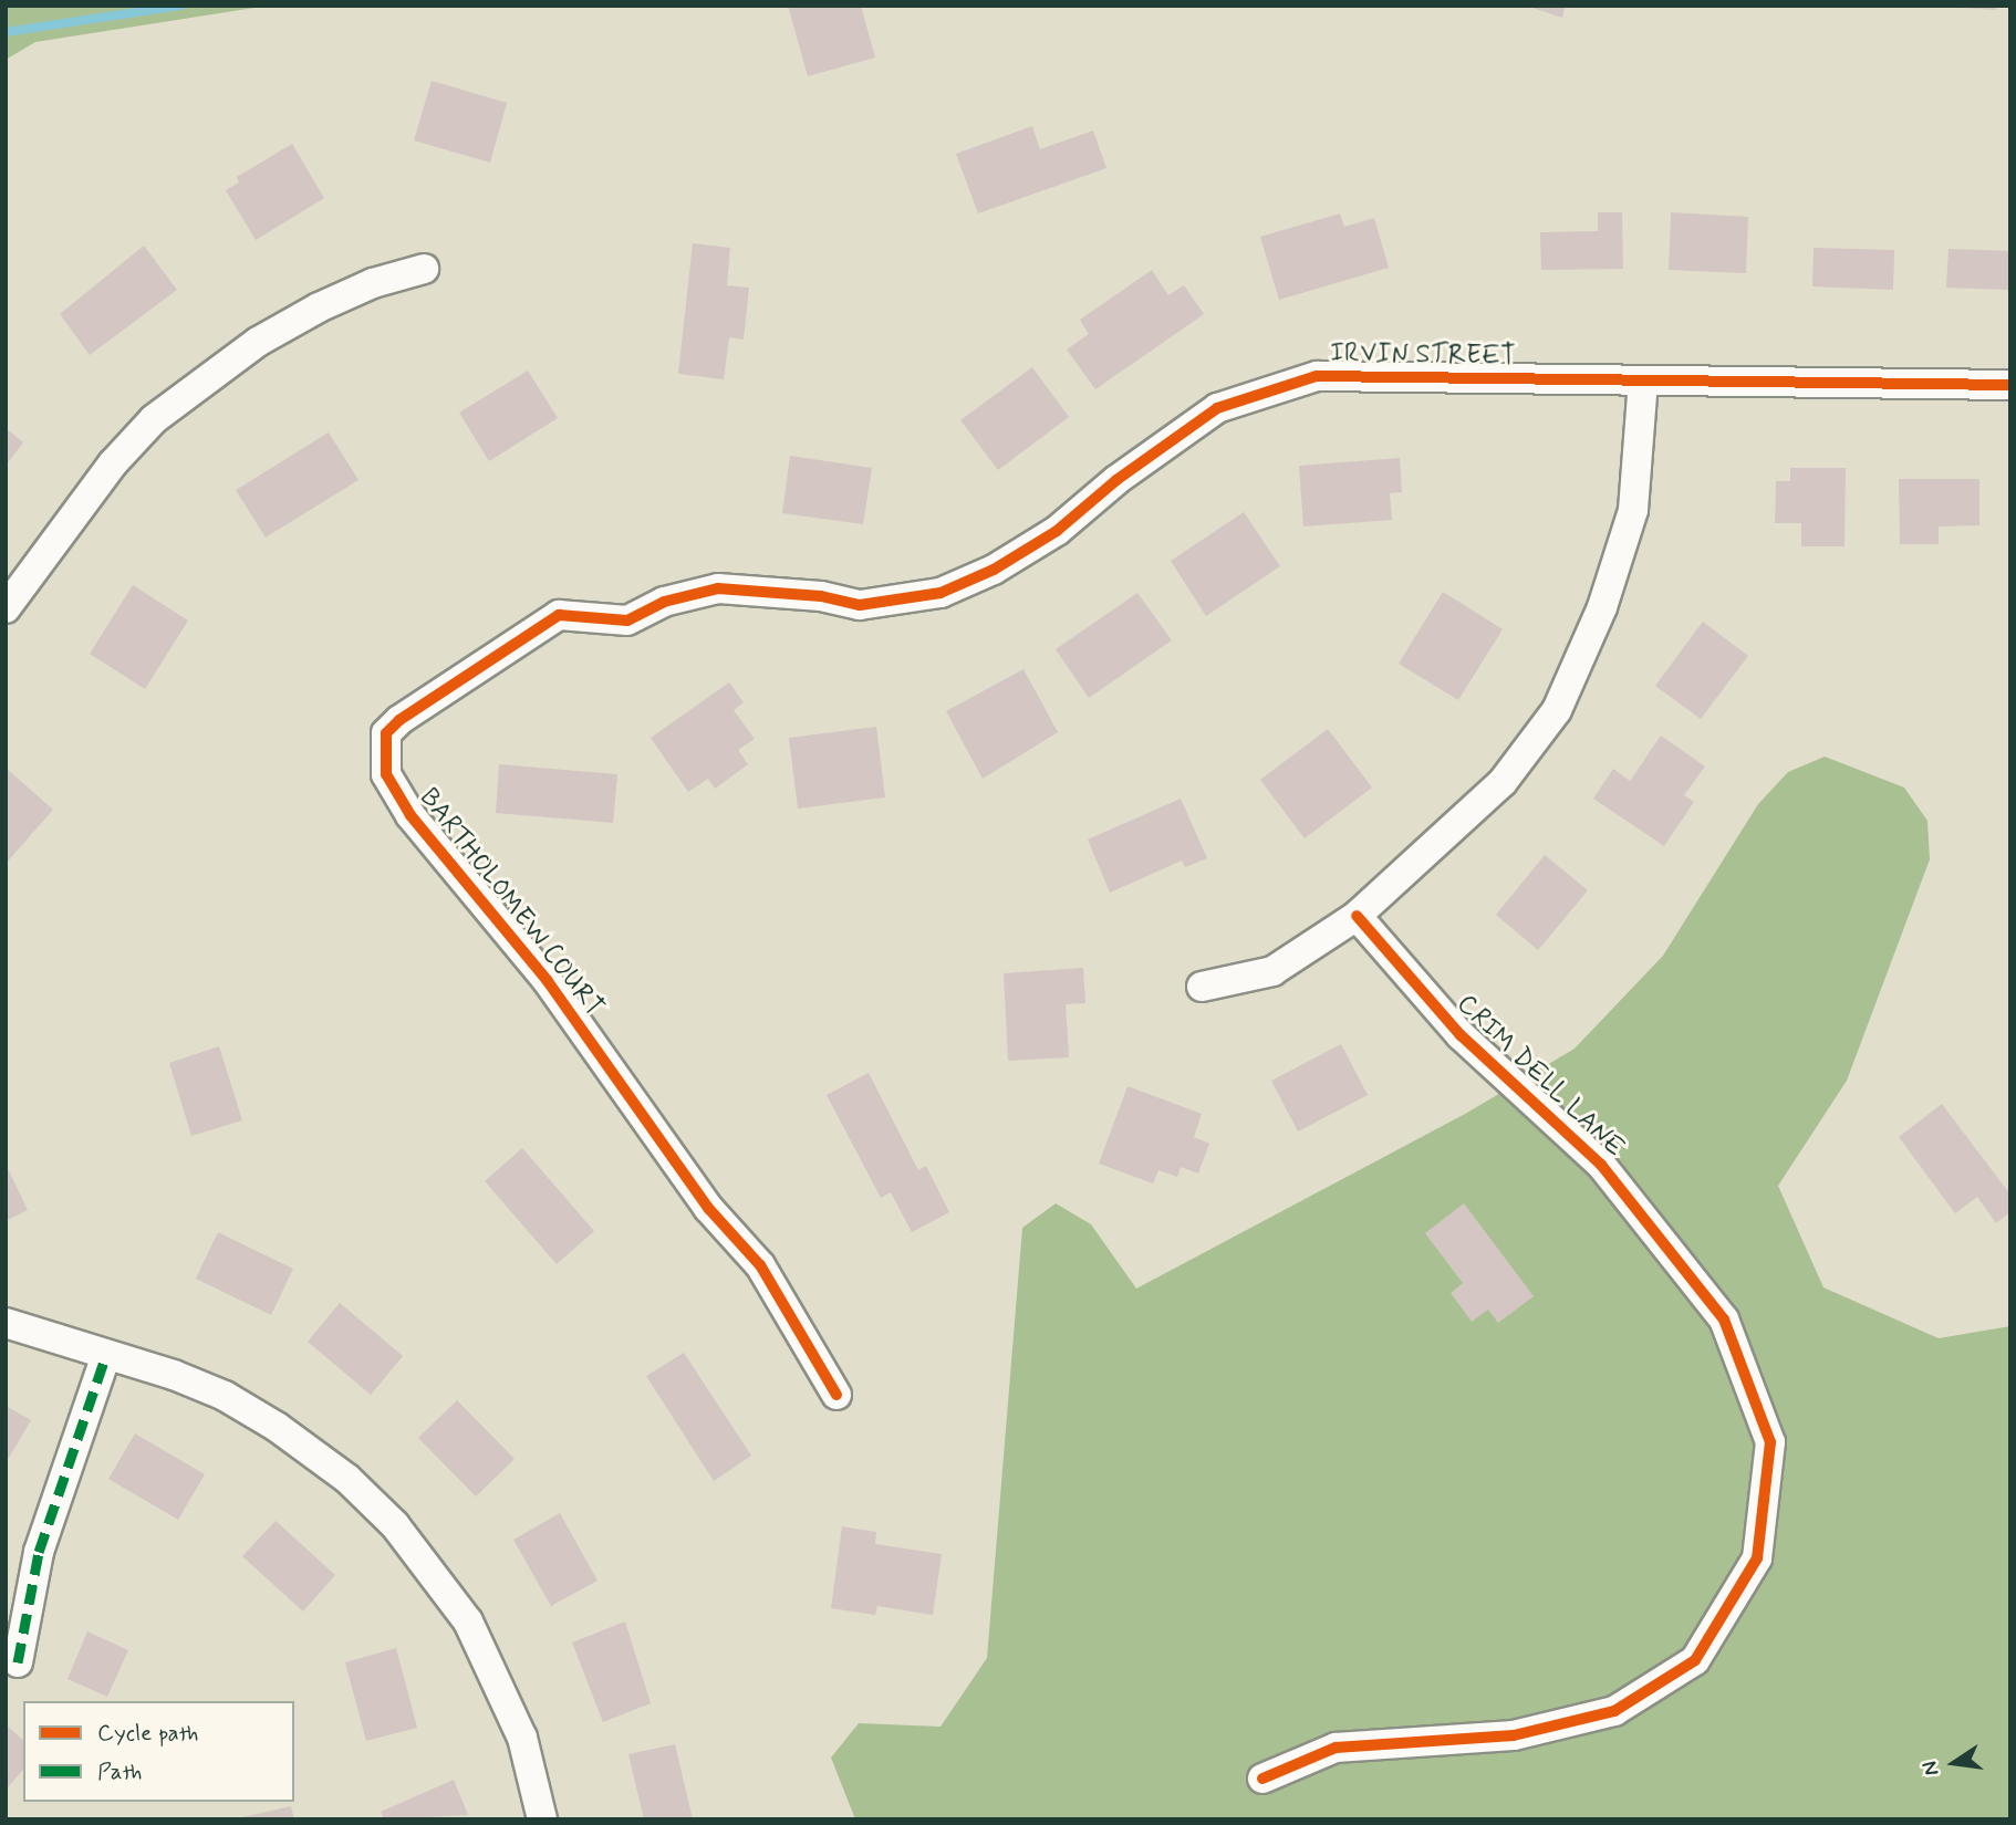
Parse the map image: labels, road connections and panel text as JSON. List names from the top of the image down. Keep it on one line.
{"streets":{"street":["IRVIN STREET","BARTHOLOMEW COURT","CRIM DELL LANE"]},"crossings":[["IRVIN STREET","BARTHOLOMEW COURT"]],"legend":["Cycle path","Path"],"north":"left"}
